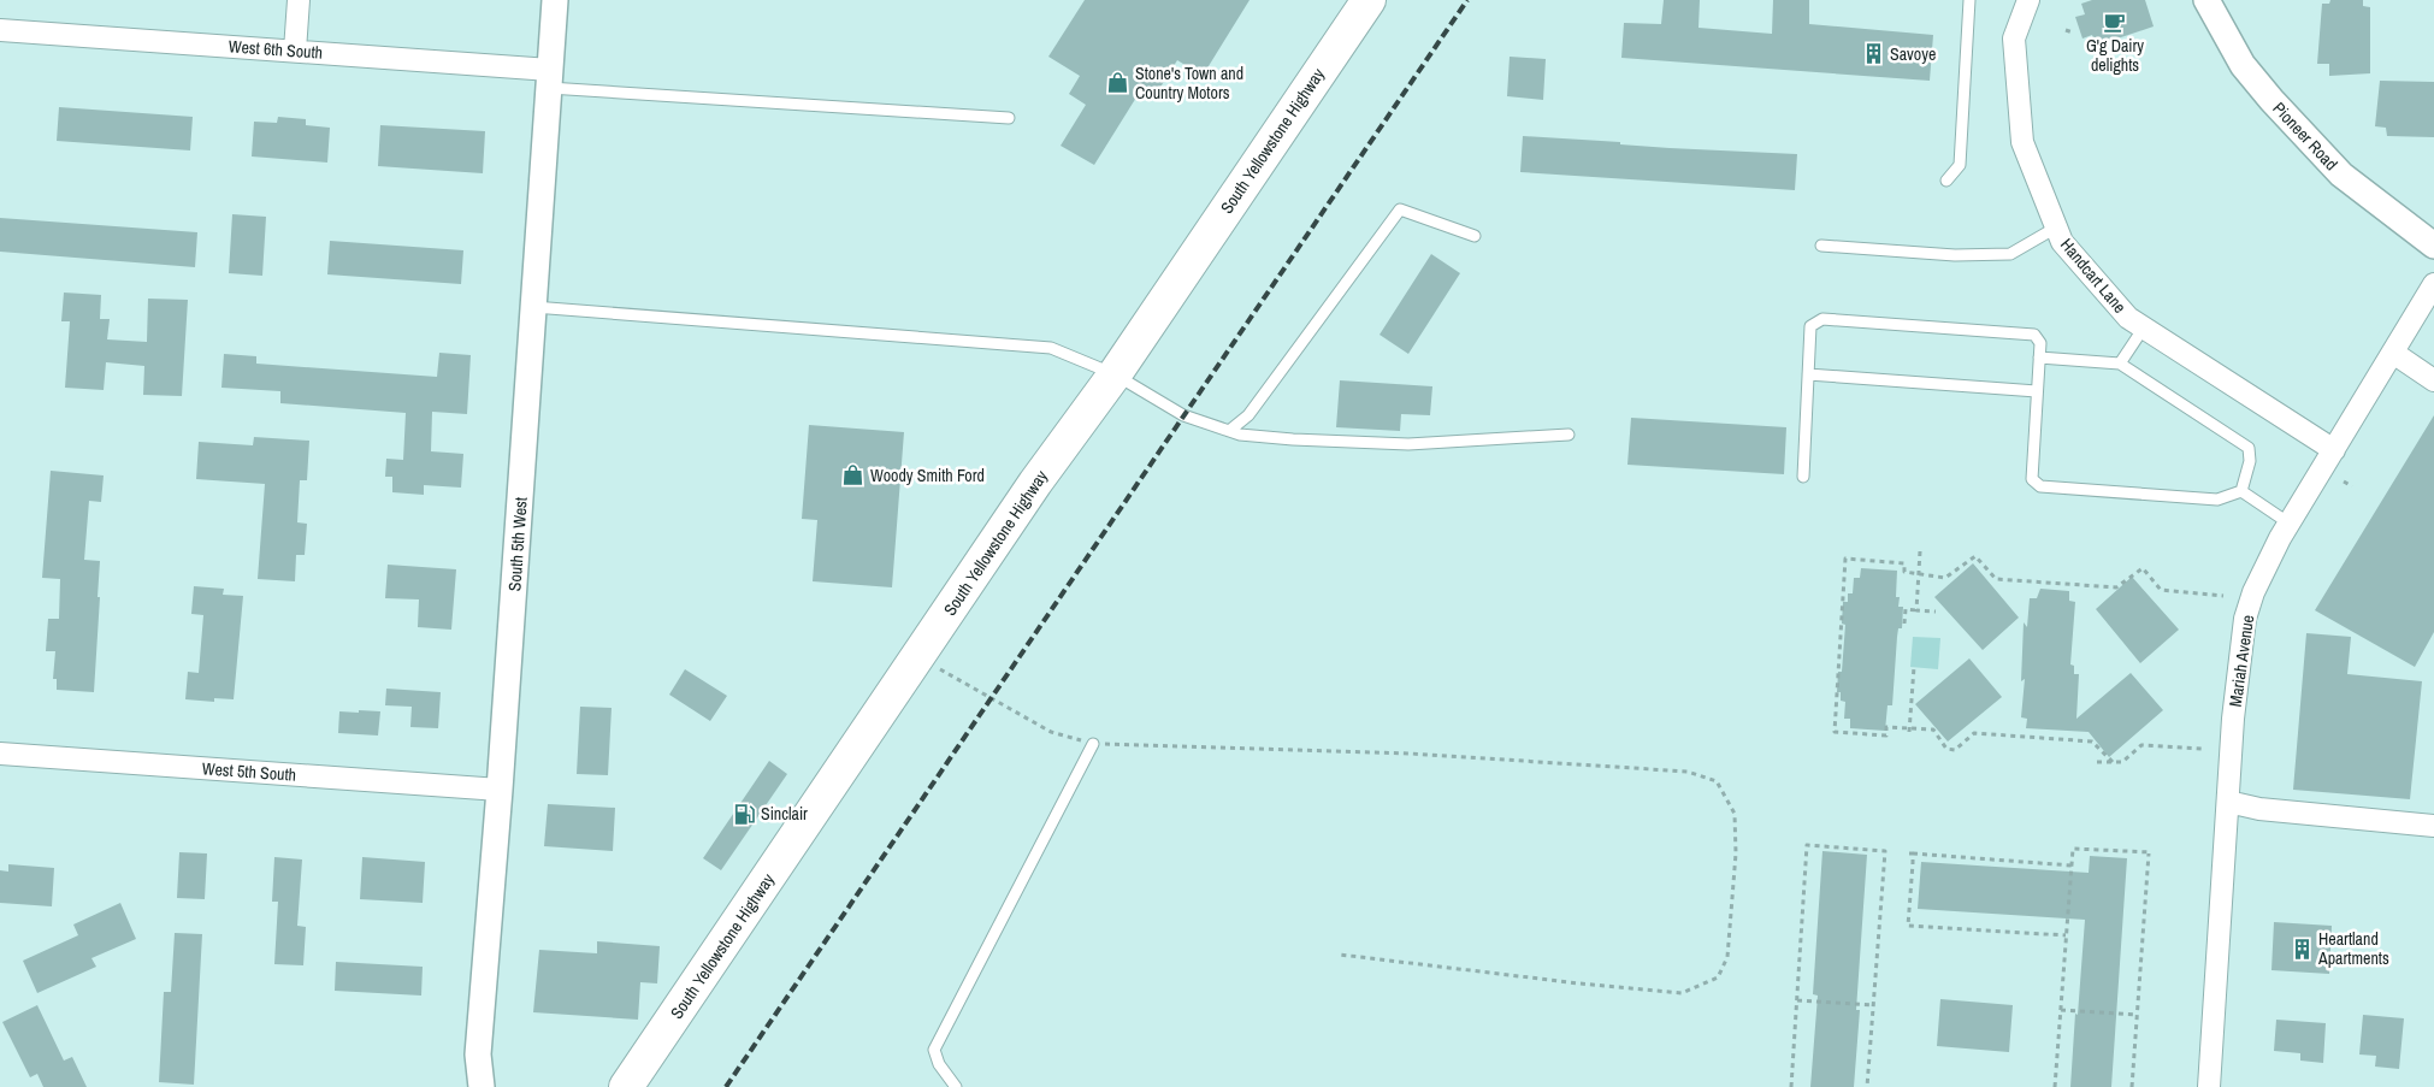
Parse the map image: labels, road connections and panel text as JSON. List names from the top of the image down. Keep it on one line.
{"streets":{"main road":["South Yellowstone Highway"],"street":["West 6th South","Pioneer Road","Handcart Lane","South 5th West","Mariah Avenue","West 5th South"]},"crossings":[["West 6th South","South 5th West"],["Handcart Lane","Mariah Avenue"],["South 5th West","West 5th South"]],"places":{"cafe":["G'g Dairy delights"],"building":["Savoye","Heartland Apartments"],"shop":["Stone's Town and Country Motors","Woody Smith Ford"],"fuel station":["Sinclair"]}}
